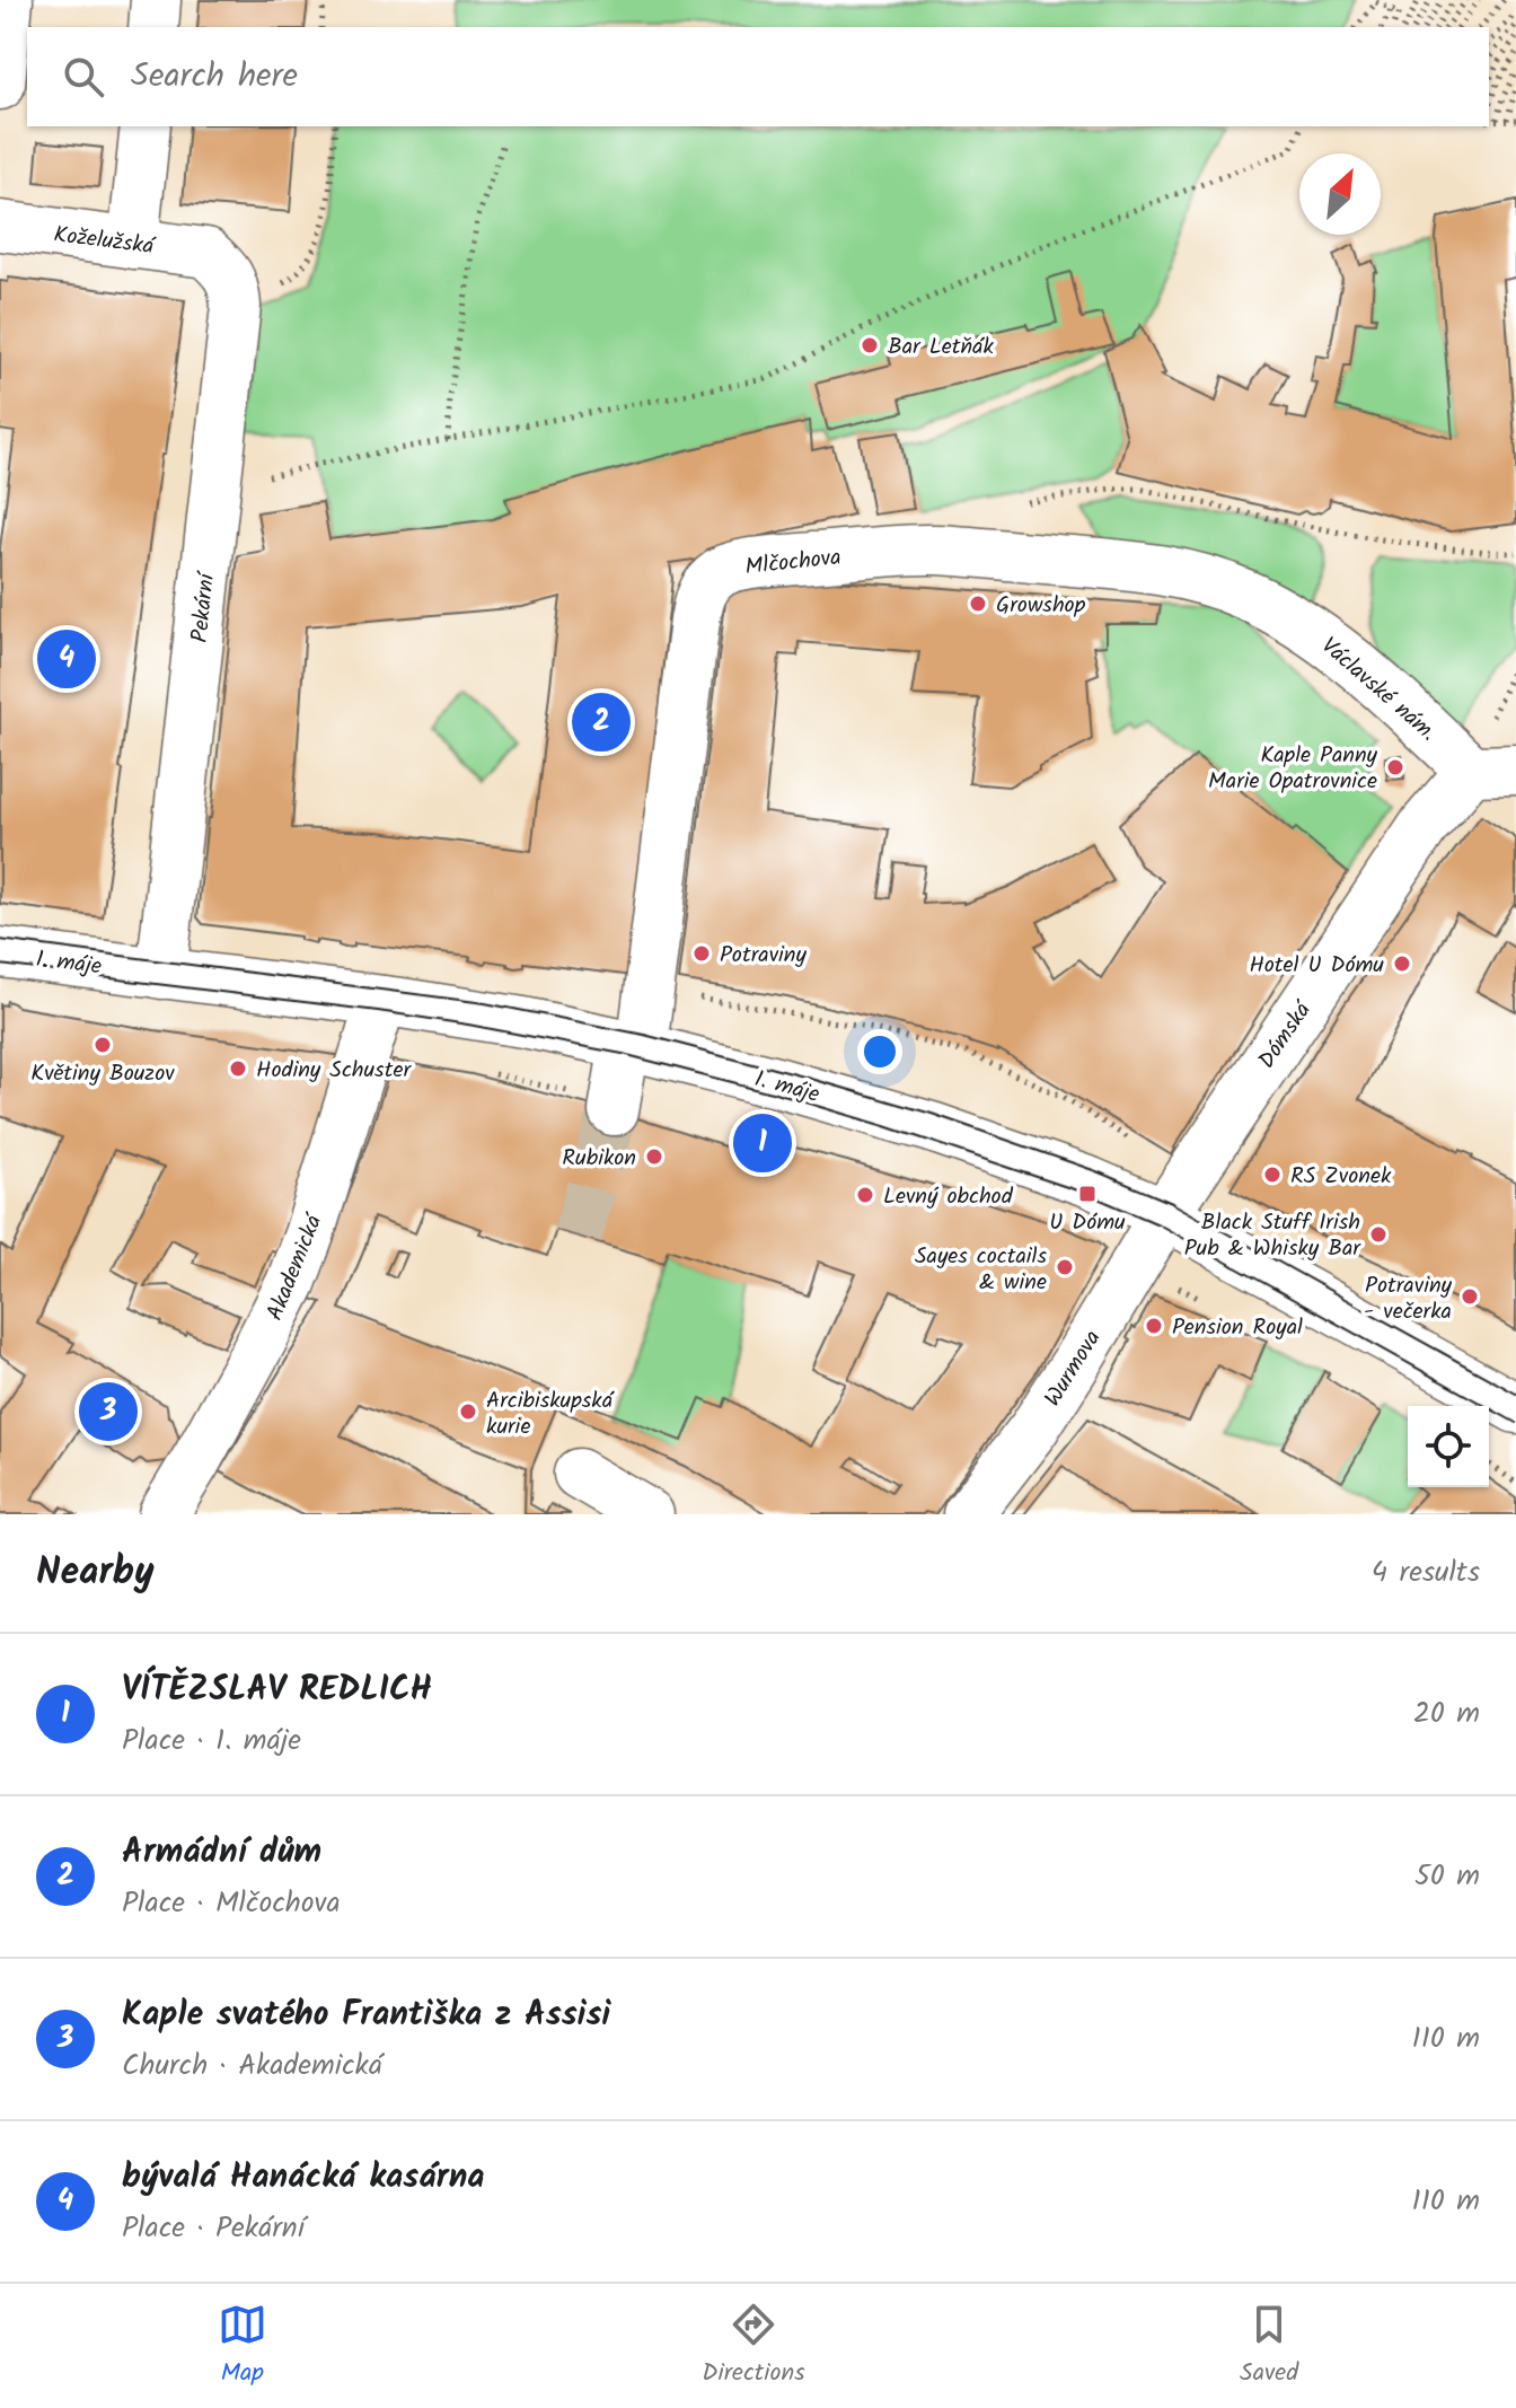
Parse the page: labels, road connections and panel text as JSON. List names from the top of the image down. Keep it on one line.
{"streets":{"street":["Koželužská","Mlčochova","Pekární","Václavské nám.","1. máje","Dómská","Akademická","Wurmova"]},"crossings":[["Koželužská","Pekární"],["Mlčochova","Václavské nám."],["Mlčochova","1. máje"],["Pekární","1. máje"],["Václavské nám.","Dómská"],["1. máje","Dómská"],["1. máje","Akademická"],["1. máje","Wurmova"],["Dómská","Wurmova"]],"places":{"other":["Bar Letňák","Growshop","Kaple Panny Marie Opatrovnice","Potraviny","Hotel U Dómu","Květiny Bouzov","Hodiny Schuster","Rubikon","RS Zvonek","Levný obchod","Black Stuff Irish Pub & Whisky Bar","Sayes coctails & wine","Potraviny - večerka","Pension Royal","Arcibiskupská kurie"],"transit":["U Dómu"]},"north":"top right","page":{"search":"Search here","pins":["4","2","1","3"],"heading":["Nearby","4 results"],"list":[{"mark":"1","name":"VÍTĚZSLAV REDLICH","note":"Place · 1. máje","value":"20 m"},{"mark":"2","name":"Armádní dům","note":"Place · Mlčochova","value":"50 m"},{"mark":"3","name":"Kaple svatého Františka z Assisi","note":"Church · Akademická","value":"110 m"},{"mark":"4","name":"bývalá Hanácká kasárna","note":"Place · Pekární","value":"110 m"}],"nav":["Map","Directions","Saved"]}}
